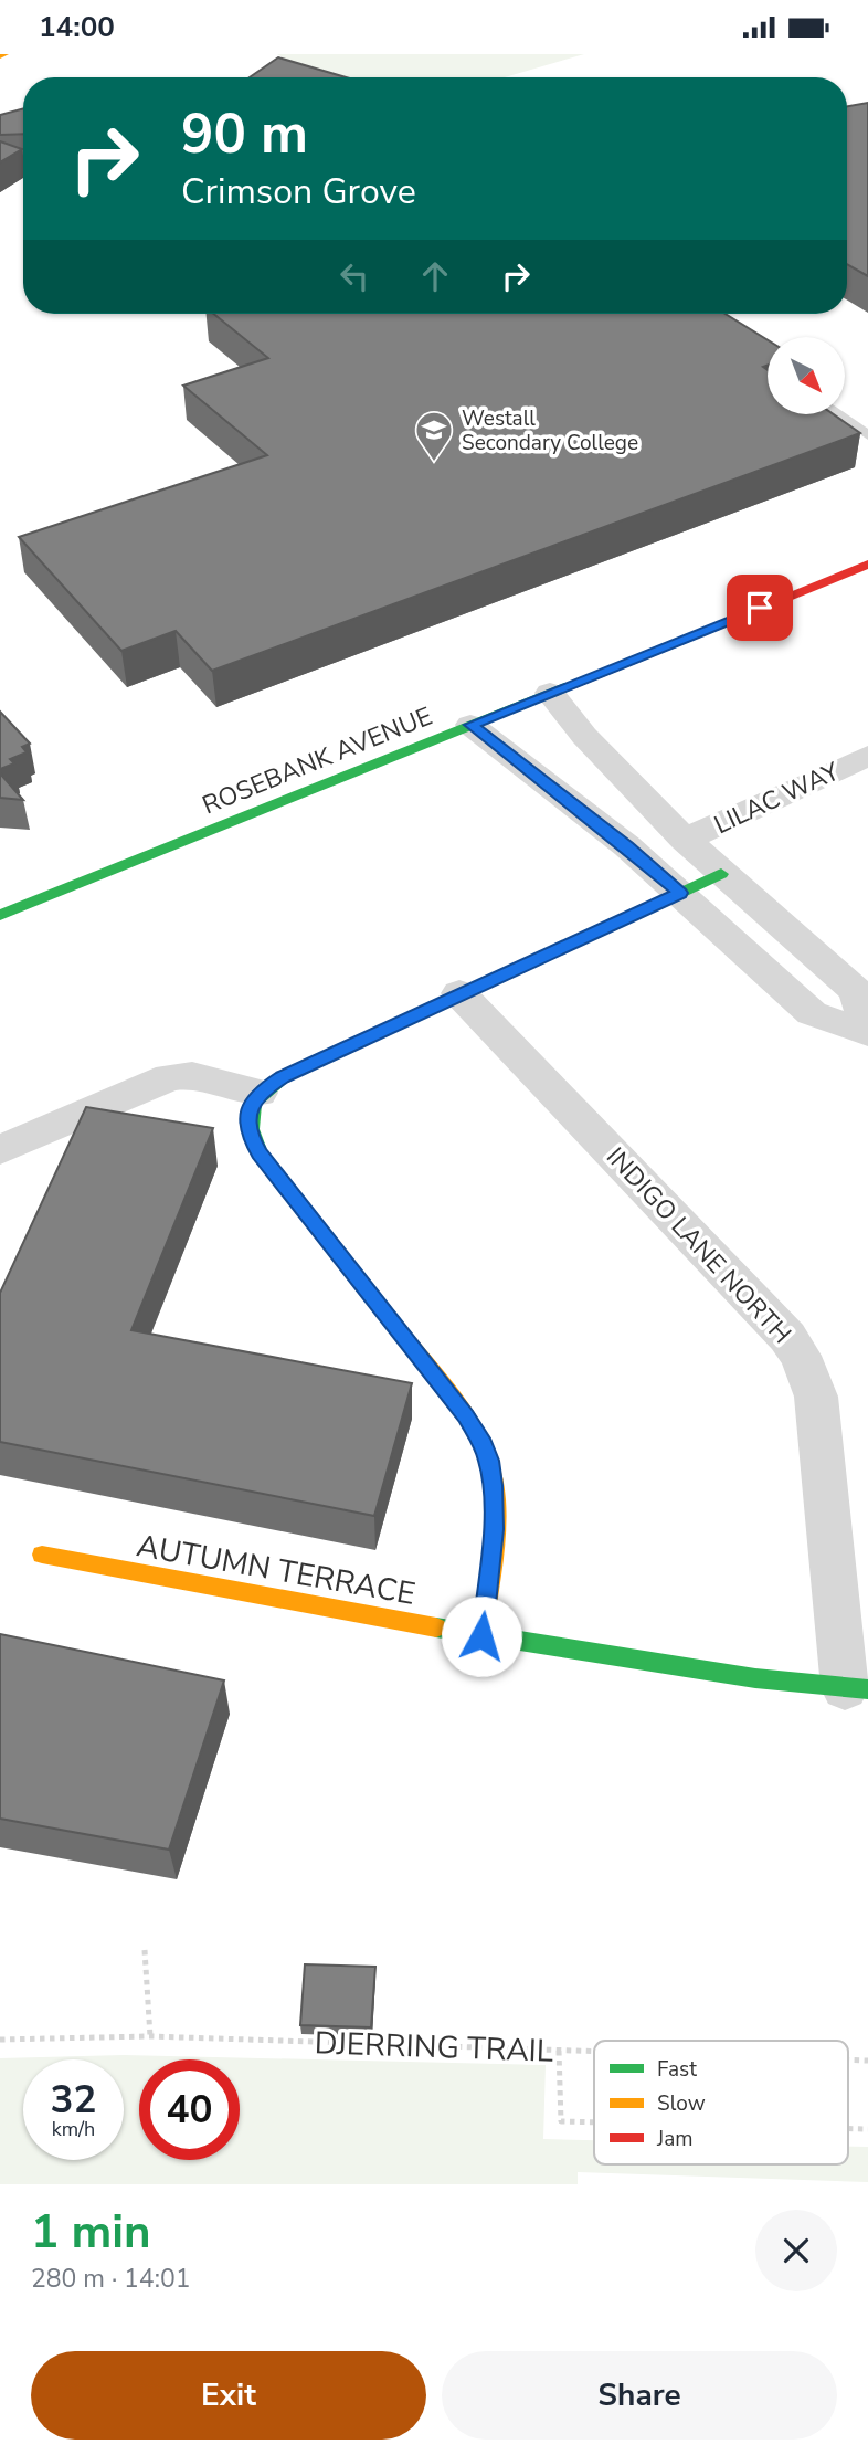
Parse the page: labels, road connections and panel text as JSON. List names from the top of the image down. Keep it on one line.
{"streets":{"street":["ROSEBANK AVENUE","LILAC WAY","INDIGO LANE NORTH","AUTUMN TERRACE"],"path":["DJERRING TRAIL"]},"crossings":[["INDIGO LANE NORTH","AUTUMN TERRACE"]],"places":{"school or university":["Westall Secondary College"]},"legend":["Fast","Slow","Jam"],"north":"bottom right","page":{"status":"14:00","turn":["90 m","Crimson Grove"],"speed":"32 km/h","limit":"40","heading":["1 min","280 m · 14:01"],"buttons":["Exit","Share"]}}
